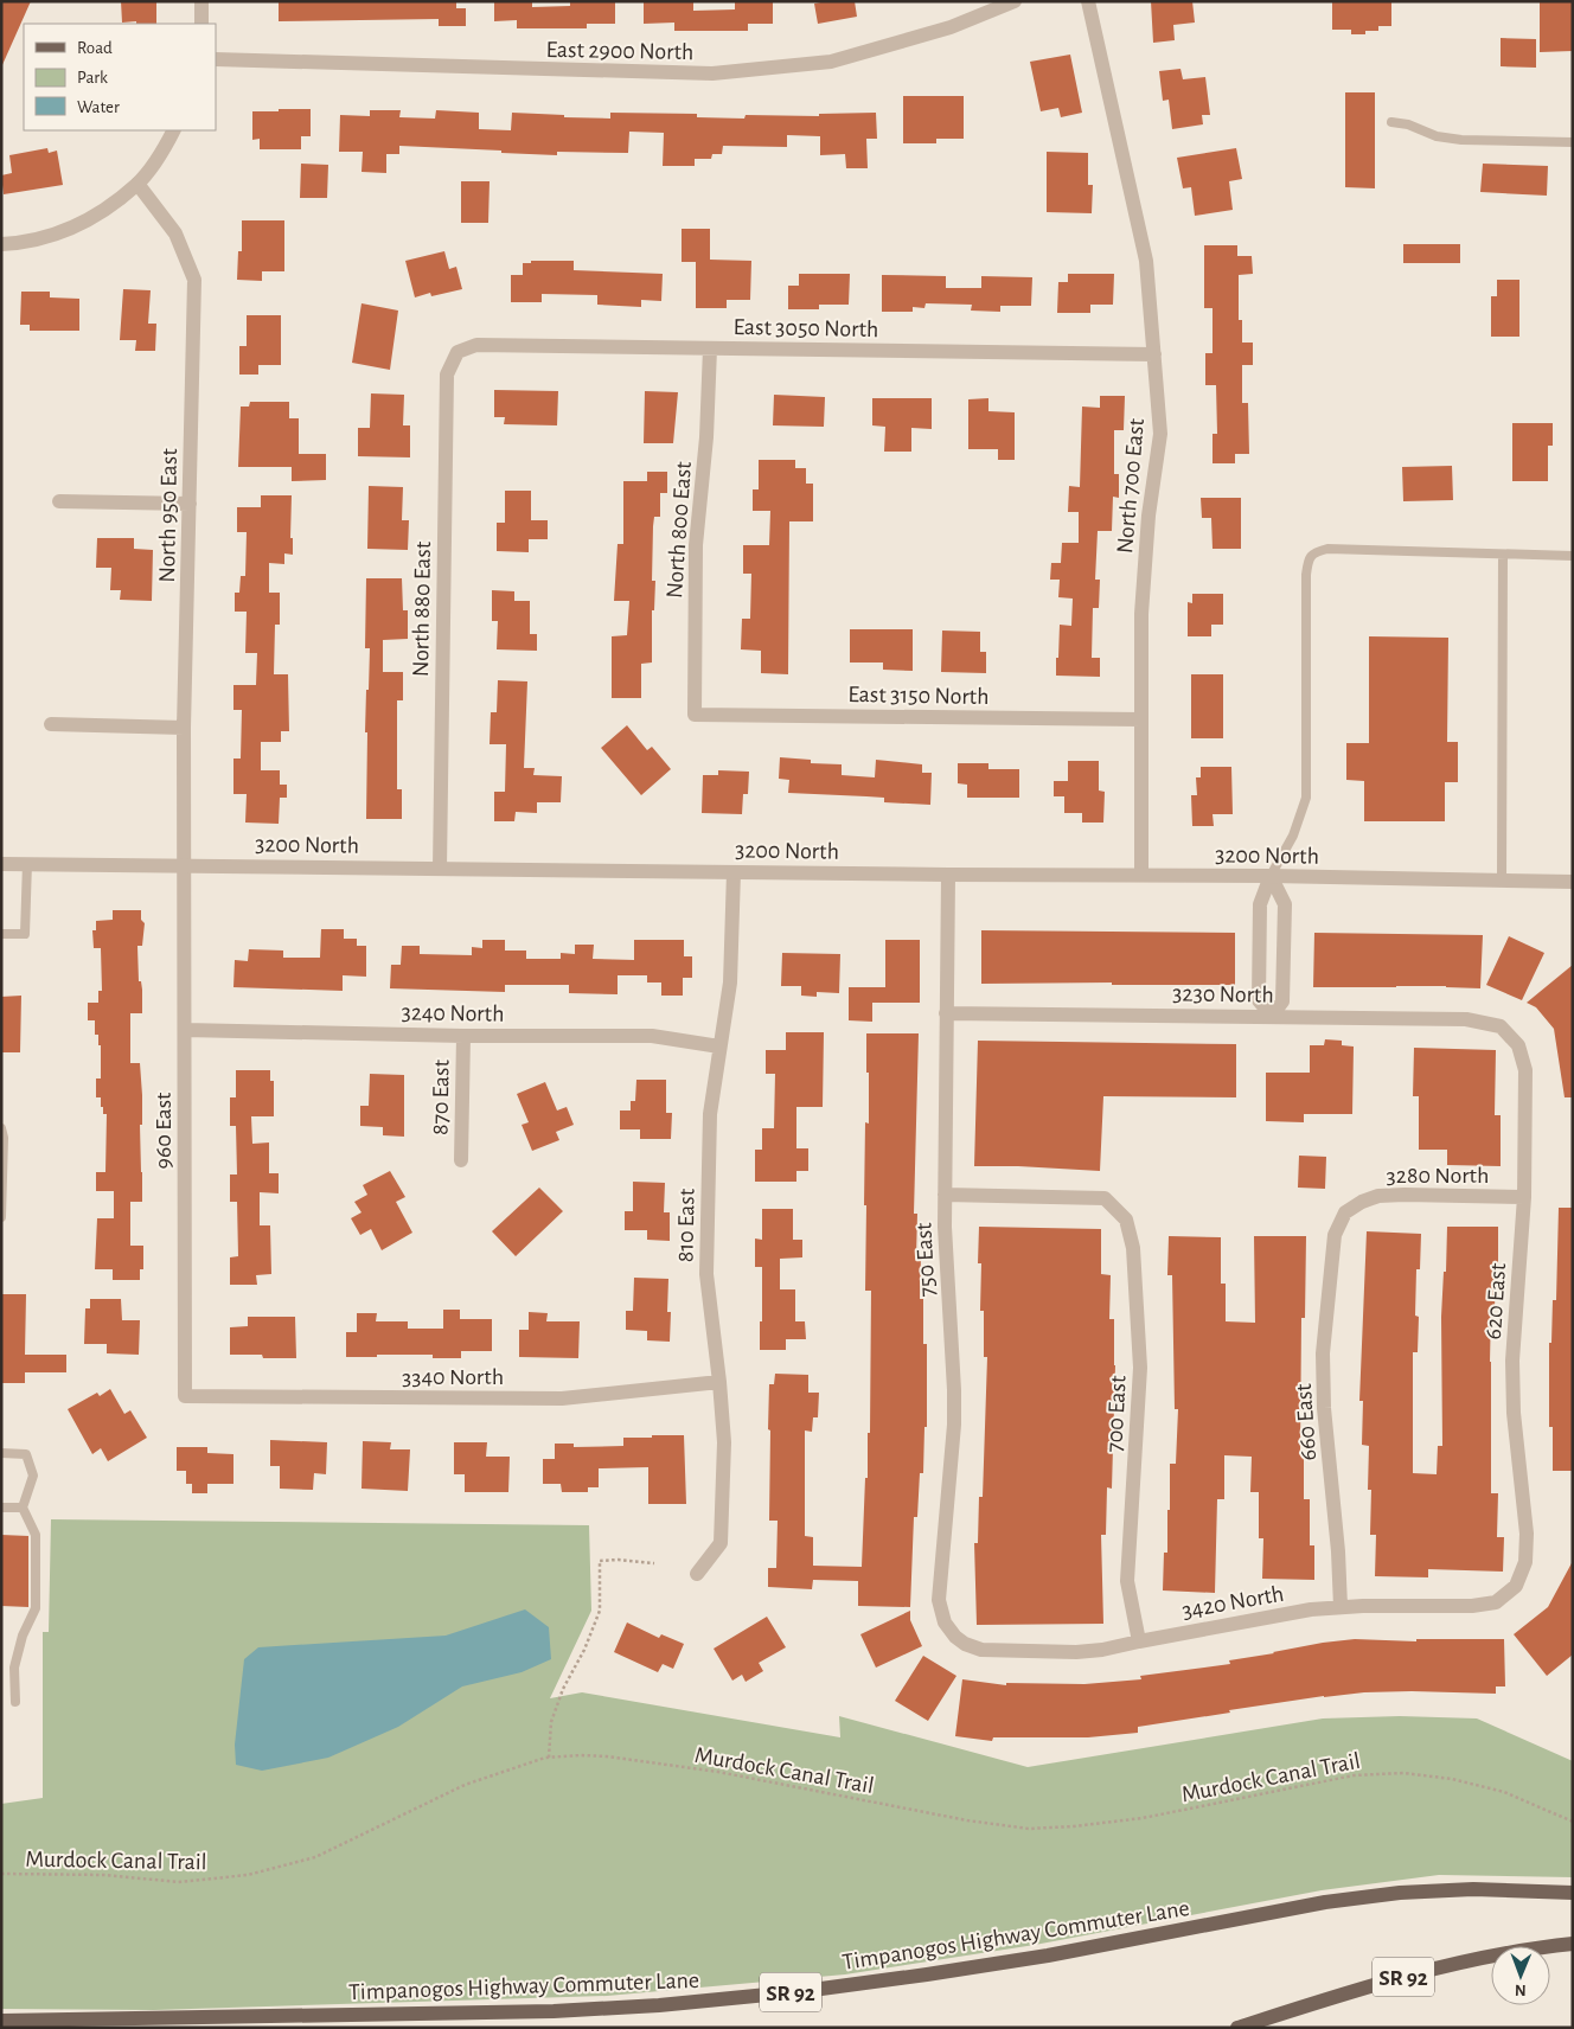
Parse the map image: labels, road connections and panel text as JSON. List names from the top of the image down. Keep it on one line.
{"streets":{"main road":["Timpanogos Highway Commuter Lane","SR 92"],"street":["East 2900 North","East 3050 North","North 700 East","North 950 East","North 800 East","North 880 East","East 3150 North","3200 North","3230 North","3240 North","870 East","960 East","3280 North","810 East","750 East","620 East","3340 North","700 East","660 East","3420 North"],"path":["Murdock Canal Trail"]},"crossings":[["East 3050 North","North 700 East"],["East 3050 North","North 800 East"],["East 3050 North","North 880 East"],["North 700 East","East 3150 North"],["North 700 East","3200 North"],["North 950 East","3200 North"],["North 950 East","960 East"],["North 800 East","East 3150 North"],["North 880 East","3200 North"],["3200 North","960 East"],["3200 North","810 East"],["3200 North","750 East"],["3230 North","750 East"],["3230 North","620 East"],["3240 North","870 East"],["3240 North","960 East"],["3240 North","810 East"],["960 East","3340 North"],["3280 North","620 East"],["3280 North","660 East"],["810 East","3340 North"],["750 East","700 East"],["750 East","3420 North"],["620 East","3420 North"],["700 East","3420 North"],["660 East","3420 North"]],"legend":["Road","Park","Water"],"north":"bottom"}
